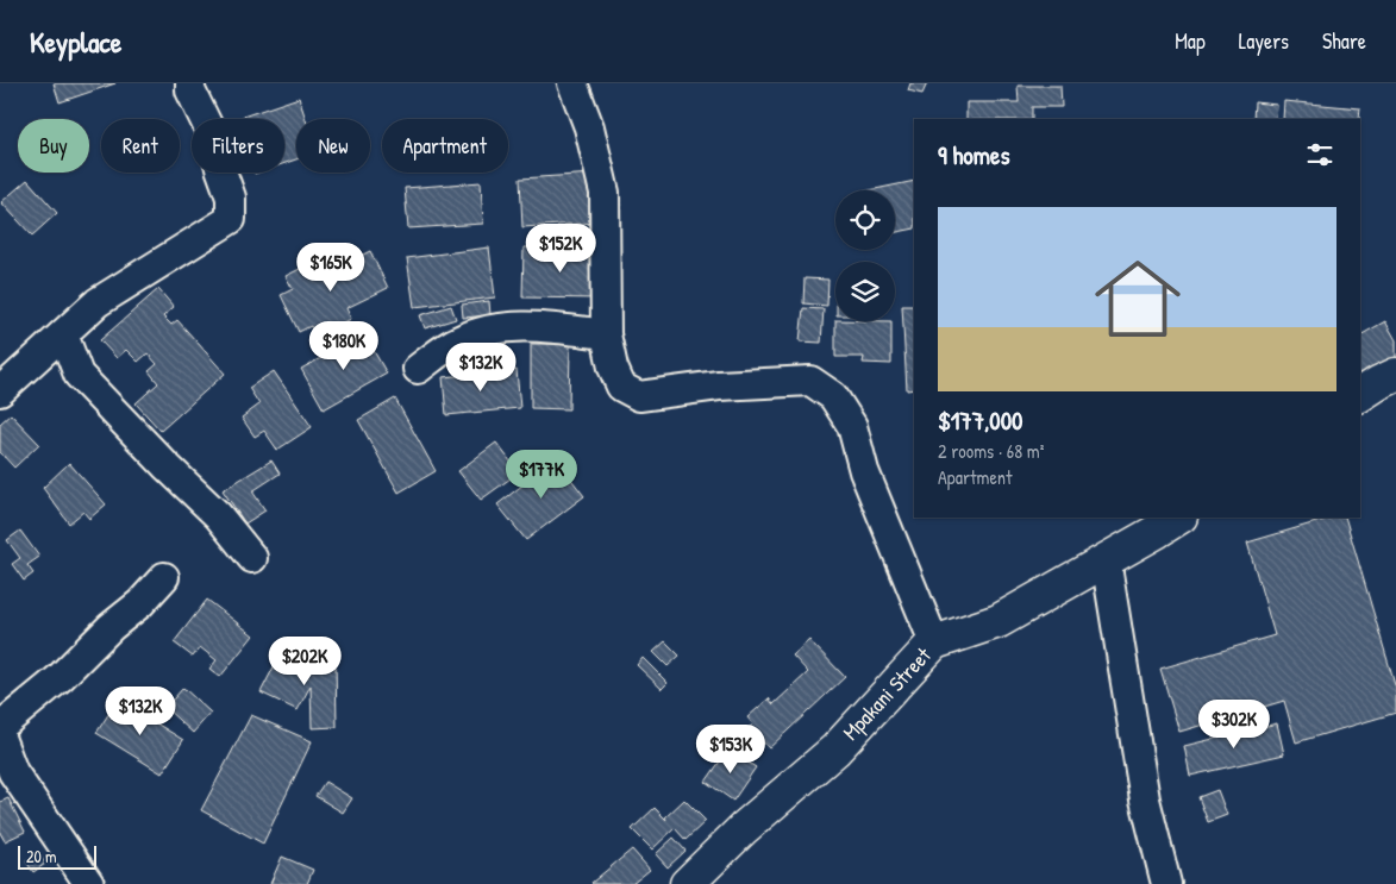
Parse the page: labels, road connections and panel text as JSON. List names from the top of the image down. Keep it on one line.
{"streets":{"street":["Mpakani Street"]},"scale_bar":"20 m","page":{"header":"Keyplace","nav":["Map","Layers","Share"],"chip":["Buy","Rent","Filters","New","Apartment"],"heading":"9 homes","list":[{"name":"$177,000","note":"2 rooms · 68 m² · Apartment"}],"price":["$152K","$165K","$180K","$132K","$177K","$202K","$132K","$302K","$153K"],"scale":"20 m"}}
